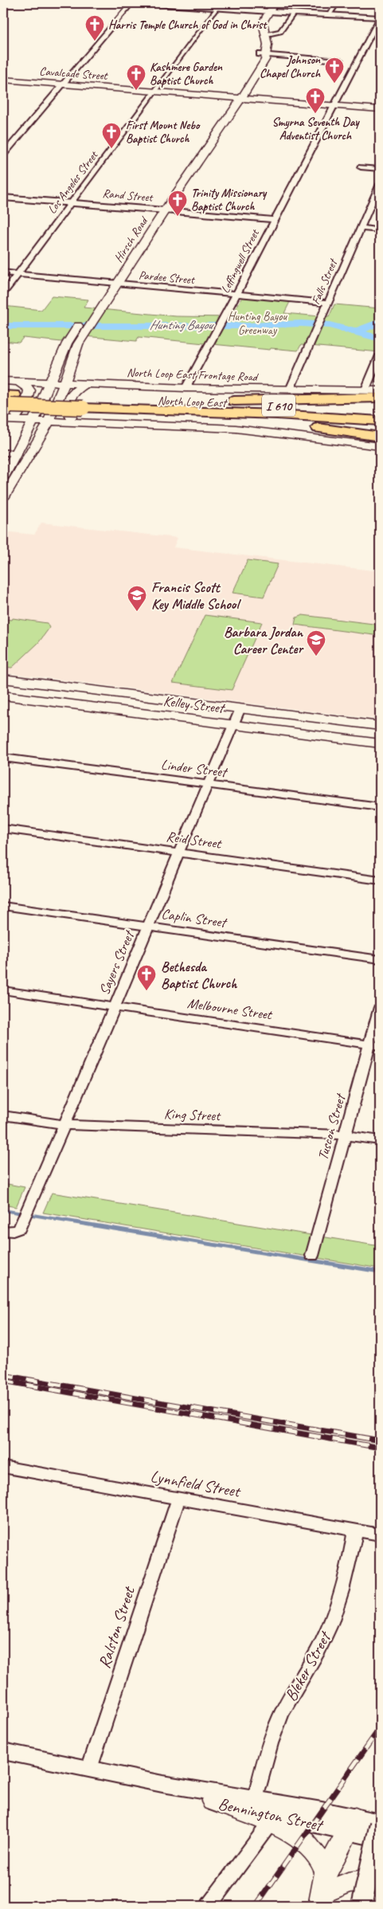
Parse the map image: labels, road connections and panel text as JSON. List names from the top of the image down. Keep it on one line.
{"streets":{"highway":["North Loop East","I 610"],"main road":["Cavalcade Street","Hirsch Road","North Loop East Frontage Road","Kelley Street"],"street":["Los Angeles Street","Rand Street","Leffingwell Street","Pardee Street","Falls Street","Linder Street","Reid Street","Caplin Street","Sayers Street","Melbourne Street","King Street","Tuscon Street","Lynnfield Street","Ralston Street","Bleker Street","Bennington Street"]},"crossings":[["Cavalcade Street","Los Angeles Street"],["Cavalcade Street","Hirsch Road"],["Cavalcade Street","Leffingwell Street"],["Los Angeles Street","Rand Street"],["Los Angeles Street","Pardee Street"],["Rand Street","Hirsch Road"],["Rand Street","Leffingwell Street"],["Hirsch Road","Pardee Street"],["Hirsch Road","North Loop East Frontage Road"],["Leffingwell Street","Pardee Street"],["Leffingwell Street","North Loop East Frontage Road"],["Pardee Street","Falls Street"],["Falls Street","North Loop East Frontage Road"],["Kelley Street","Sayers Street"],["Linder Street","Sayers Street"],["Reid Street","Sayers Street"],["Caplin Street","Sayers Street"],["Sayers Street","Melbourne Street"],["Sayers Street","King Street"],["Melbourne Street","Tuscon Street"],["King Street","Tuscon Street"],["Lynnfield Street","Ralston Street"],["Lynnfield Street","Bleker Street"],["Ralston Street","Bennington Street"],["Bleker Street","Bennington Street"]],"water":["Hunting Bayou"],"parks":["Hunting Bayou Greenway"],"places":{"church":["Harris Temple Church of God in Christ","Johnson Chapel Church","Kashmere Garden Baptist Church","Smyrna Seventh Day Adventist Church","First Mount Nebo Baptist Church","Trinity Missionary Baptist Church","Bethesda Baptist Church"],"school or university":["Francis Scott Key Middle School","Barbara Jordan Career Center"]}}
